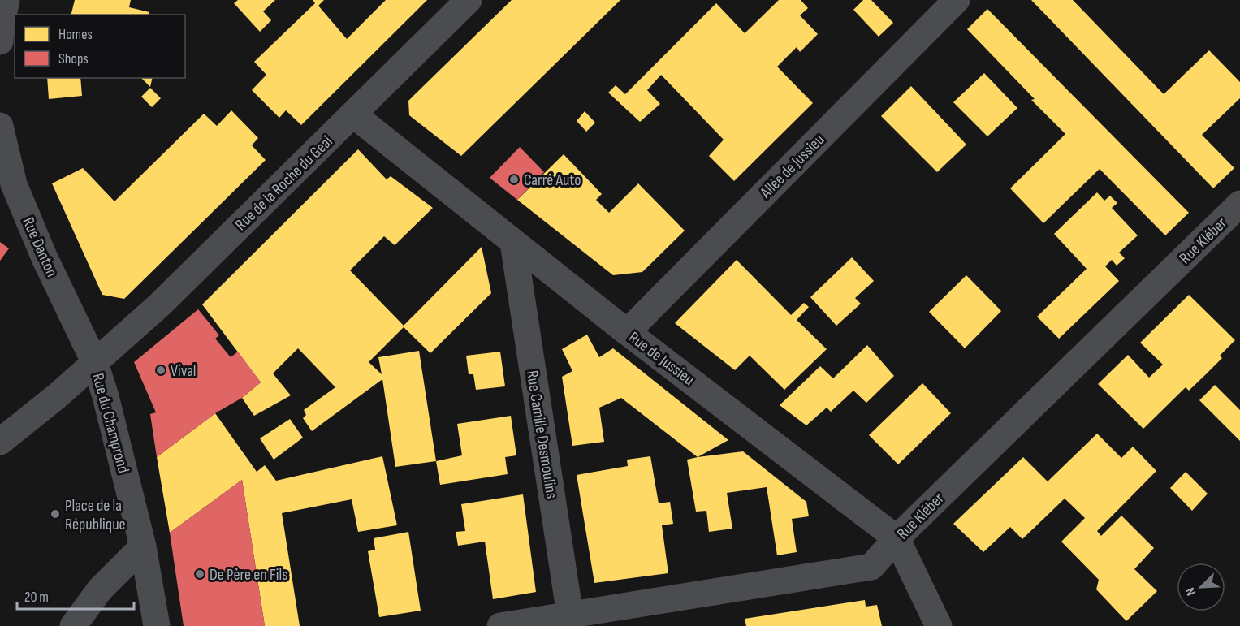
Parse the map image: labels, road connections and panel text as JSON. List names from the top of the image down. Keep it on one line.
{"streets":{"street":["Allée de Jussieu","Rue de la Roche du Geai","Rue Kléber","Rue Danton","Rue de Jussieu","Rue du Champrond","Rue Camille Desmoulins"]},"crossings":[["Allée de Jussieu","Rue de Jussieu"],["Rue de la Roche du Geai","Rue Danton"],["Rue de la Roche du Geai","Rue de Jussieu"],["Rue de la Roche du Geai","Rue du Champrond"],["Rue Kléber","Rue de Jussieu"],["Rue Kléber","Rue Camille Desmoulins"],["Rue Danton","Rue du Champrond"],["Rue de Jussieu","Rue Camille Desmoulins"]],"places":["Carré Auto","Vival","Place de la République","De Père en Fils"],"legend":["Homes","Shops"],"scale_bar":"20 m","north":"bottom left"}
